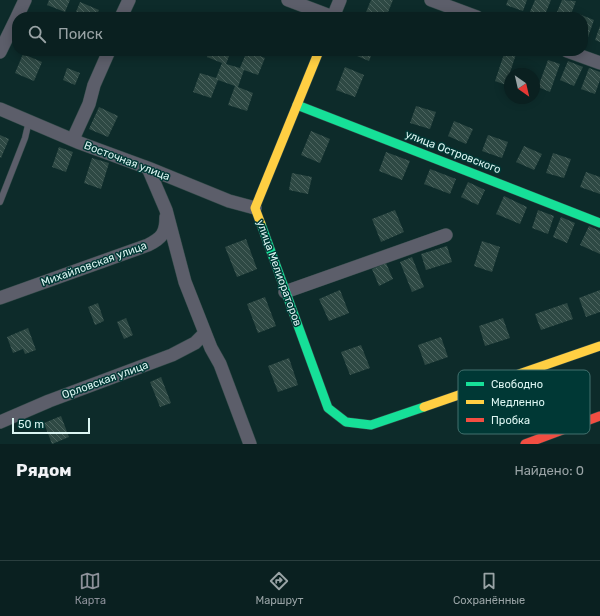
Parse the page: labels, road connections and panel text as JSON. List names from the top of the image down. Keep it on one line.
{"streets":{"street":["улица Островского","Восточная улица","Михайловская улица","улица Мелиораторов","Орловская улица"]},"crossings":[["улица Островского","улица Мелиораторов"],["Восточная улица","улица Мелиораторов"]],"legend":["Свободно","Медленно","Пробка"],"scale_bar":"50 m","north":"bottom right","page":{"search":"Поиск","scale":"50 m","heading":["Рядом","Найдено: 0"],"nav":["Карта","Маршрут","Сохранённые"]}}
